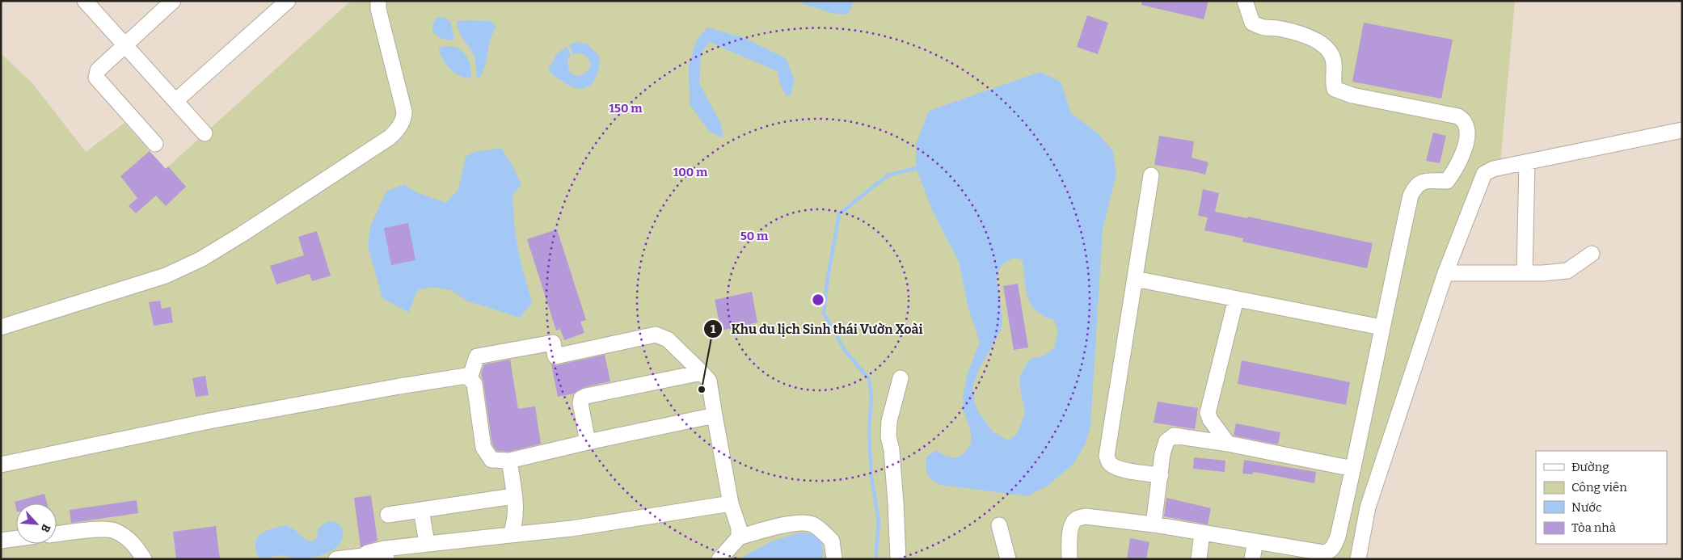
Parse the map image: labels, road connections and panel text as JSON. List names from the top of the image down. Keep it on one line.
{"places":["Khu du lịch Sinh thái Vườn Xoài"],"legend":["Đường","Công viên","Nước","Tòa nhà"],"north":"bottom right","rings":["150 m","100 m","50 m"]}
